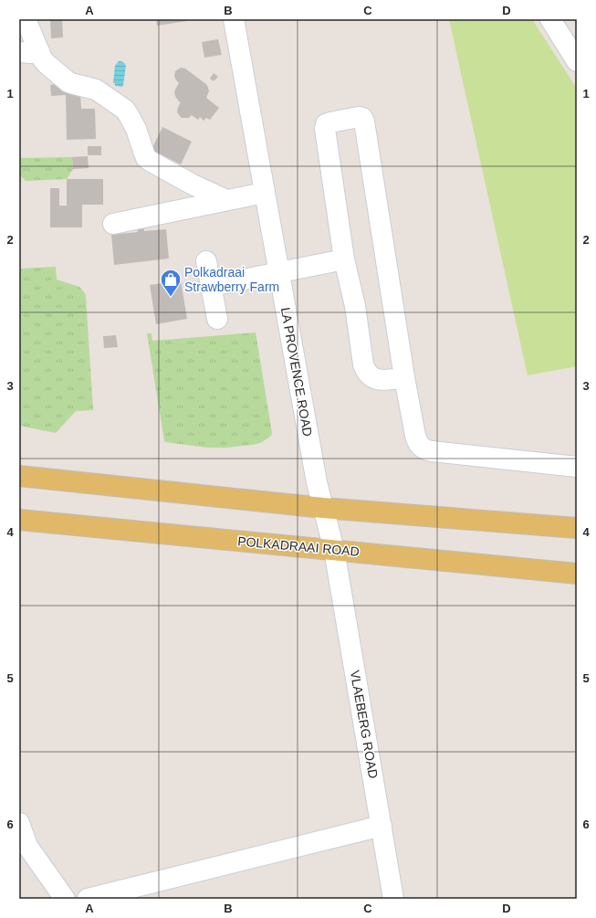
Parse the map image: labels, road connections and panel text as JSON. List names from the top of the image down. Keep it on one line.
{"streets":{"main road":["POLKADRAAI ROAD"],"street":["LA PROVENCE ROAD","VLAEBERG ROAD"]},"crossings":[["LA PROVENCE ROAD","POLKADRAAI ROAD"],["LA PROVENCE ROAD","VLAEBERG ROAD"],["POLKADRAAI ROAD","VLAEBERG ROAD"]],"places":{"shop":["Polkadraai Strawberry Farm"]},"grid":{"columns":["A","B","C","D"],"rows":["1","2","3","4","5","6"]}}
